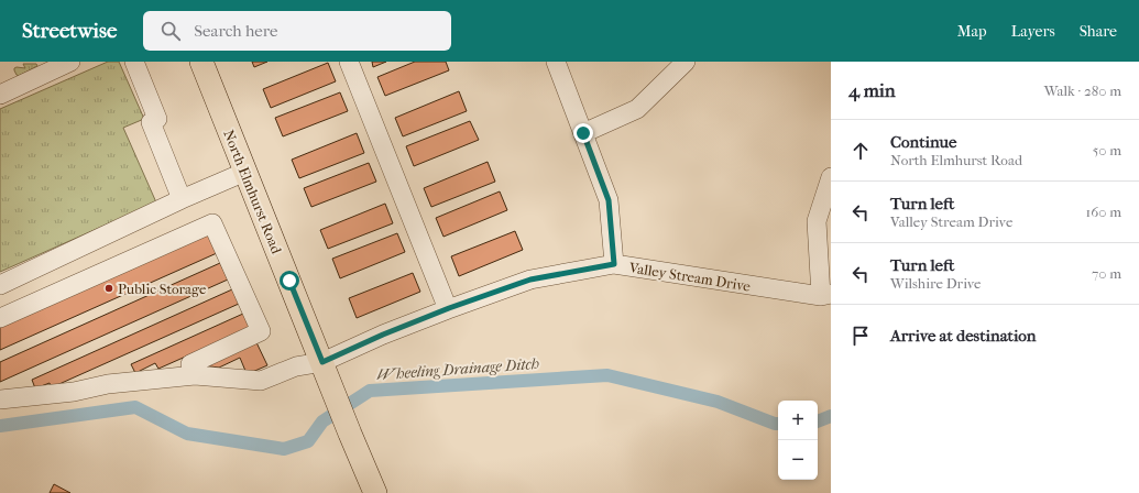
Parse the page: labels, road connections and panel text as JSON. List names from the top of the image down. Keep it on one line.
{"streets":{"main road":["North Elmhurst Road"],"street":["Valley Stream Drive"]},"crossings":[["North Elmhurst Road","Valley Stream Drive"]],"water":["Wheeling Drainage Ditch"],"places":["Public Storage"],"page":{"header":"Streetwise","search":"Search here","nav":["Map","Layers","Share"],"heading":["4 min","Walk · 280 m"],"list":[["Continue","North Elmhurst Road","50 m"],["Turn left","Valley Stream Drive","160 m"],["Turn left","Wilshire Drive","70 m"],"Arrive at destination"],"map_buttons":["+","−"]}}
